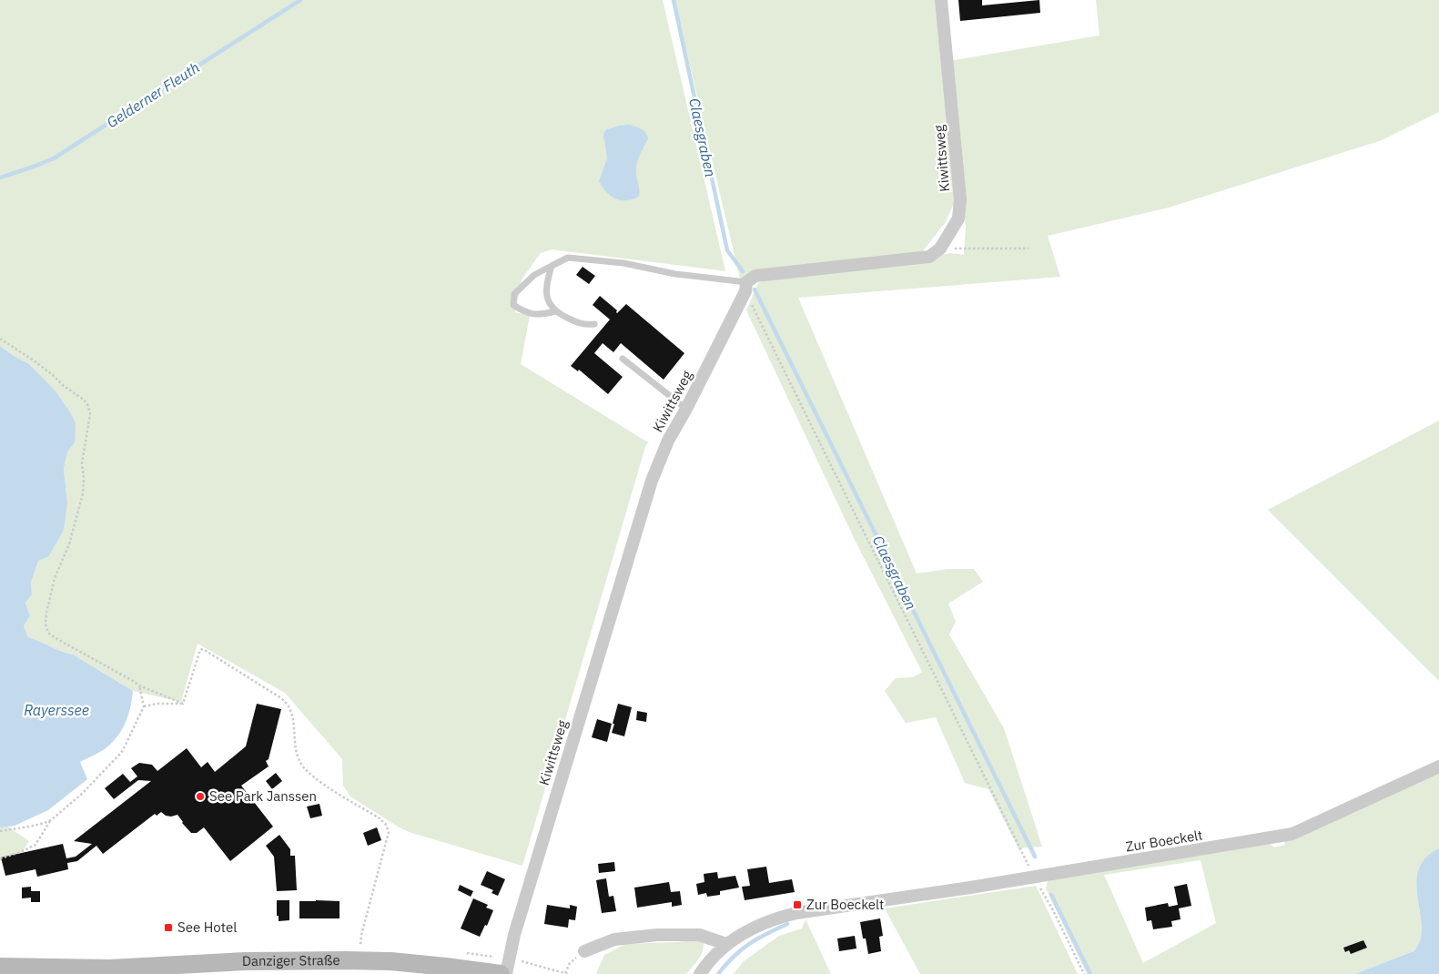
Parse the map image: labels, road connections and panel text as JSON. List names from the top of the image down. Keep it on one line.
{"streets":{"street":["Kiwittsweg","Zur Boeckelt","Danziger Straße"]},"crossings":[["Kiwittsweg","Danziger Straße"]],"water":["Gelderner Fleuth","Claesgraben","Rayerssee"],"places":{"other":["See Park Janssen"],"transit":["Zur Boeckelt","See Hotel"]}}
